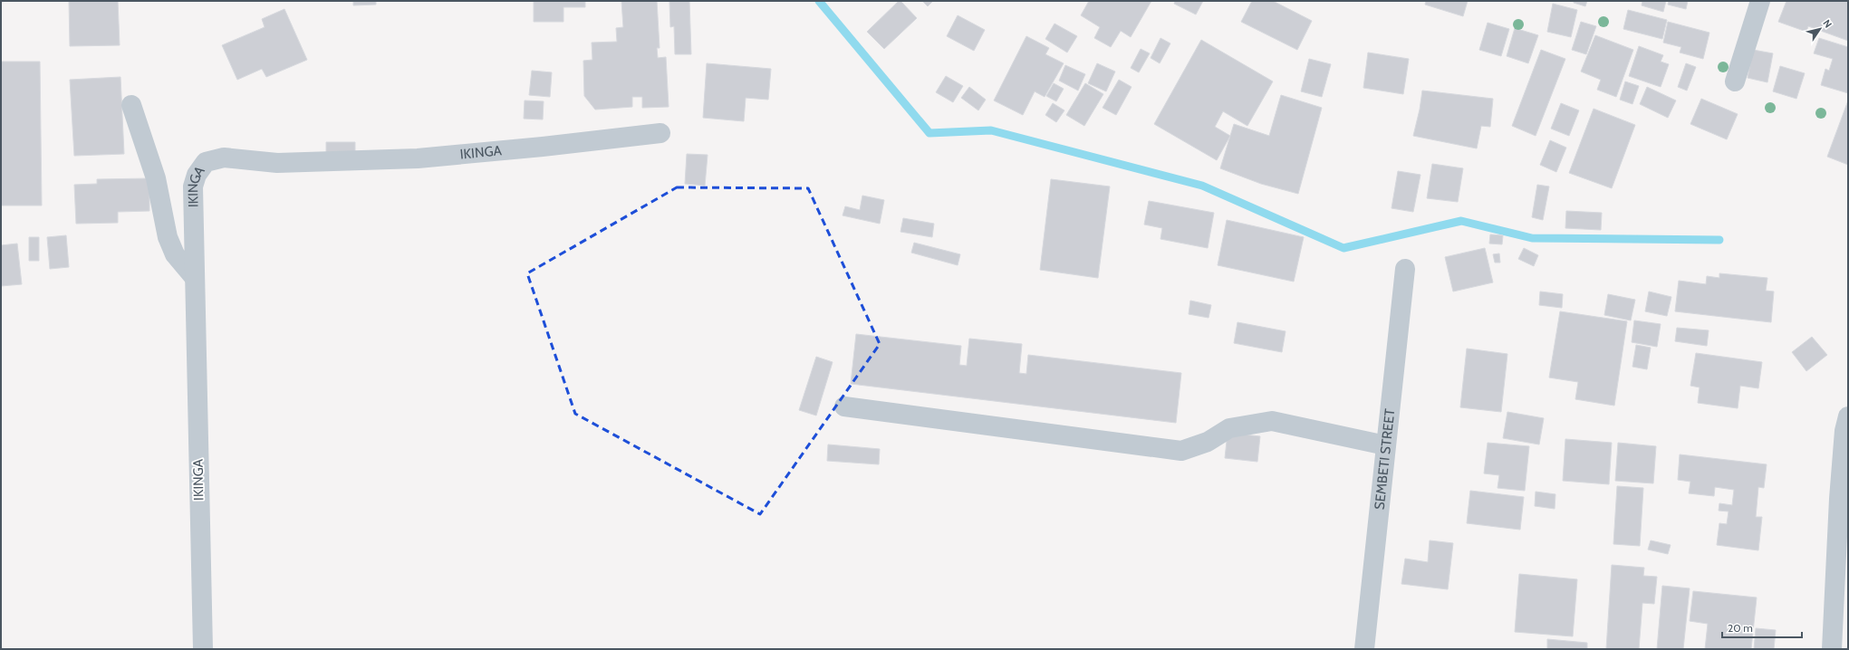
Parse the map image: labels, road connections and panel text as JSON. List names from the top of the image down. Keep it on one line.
{"streets":{"street":["IKINGA","SEMBETI STREET"]},"scale_bar":"20 m","north":"top right"}
